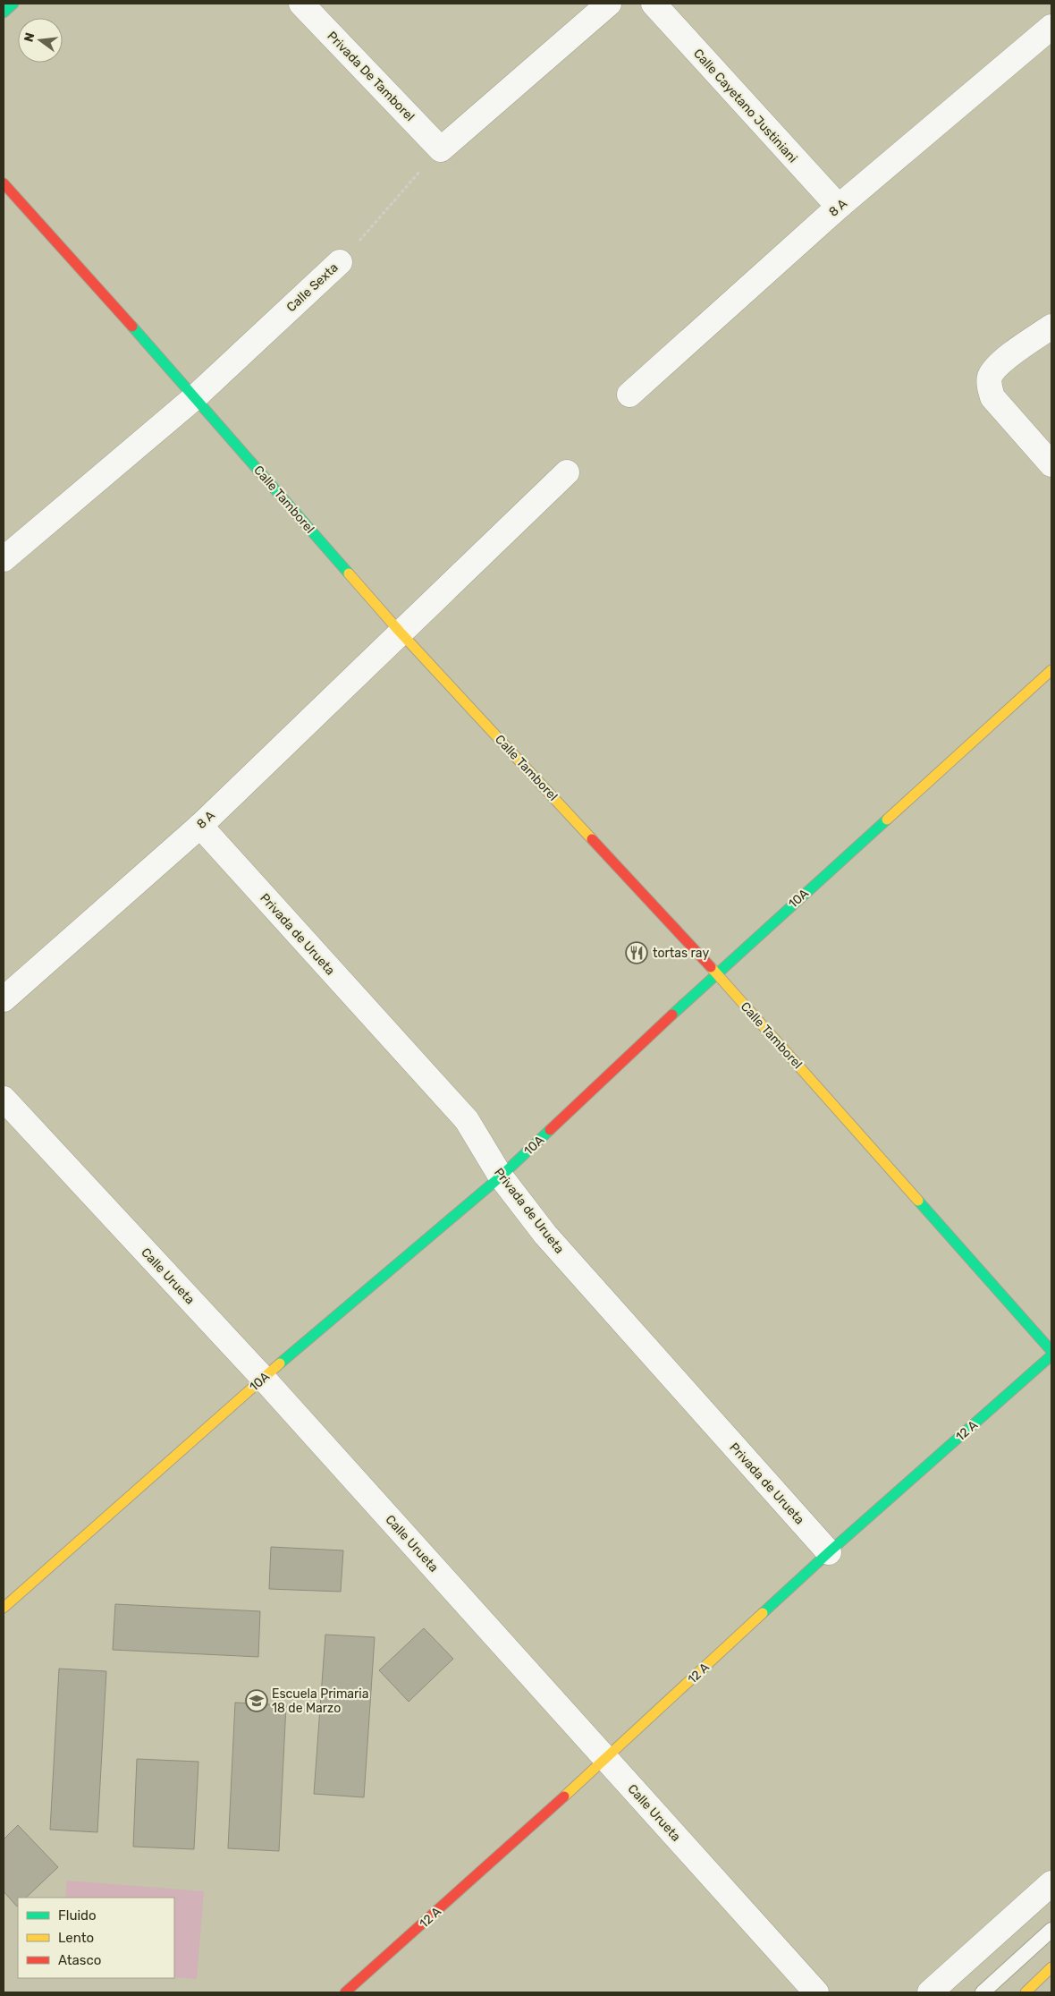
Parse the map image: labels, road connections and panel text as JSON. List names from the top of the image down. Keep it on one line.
{"streets":{"main road":["Calle Tamborel","10A","12 A"],"street":["Privada De Tamborel","Calle Cayetano Justiniani","8 A","Calle Sexta","Privada de Urueta","Calle Urueta"]},"crossings":[["Privada De Tamborel","Calle Sexta"],["Calle Cayetano Justiniani","8 A"],["8 A","Calle Tamborel"],["8 A","Privada de Urueta"],["Calle Sexta","Calle Tamborel"],["Calle Tamborel","10A"],["10A","Privada de Urueta"],["10A","Calle Urueta"],["Privada de Urueta","12 A"],["Calle Urueta","12 A"]],"places":{"restaurant":["tortas ray"],"school or university":["Escuela Primaria 18 de Marzo"]},"legend":["Fluido","Lento","Atasco"],"north":"left"}
